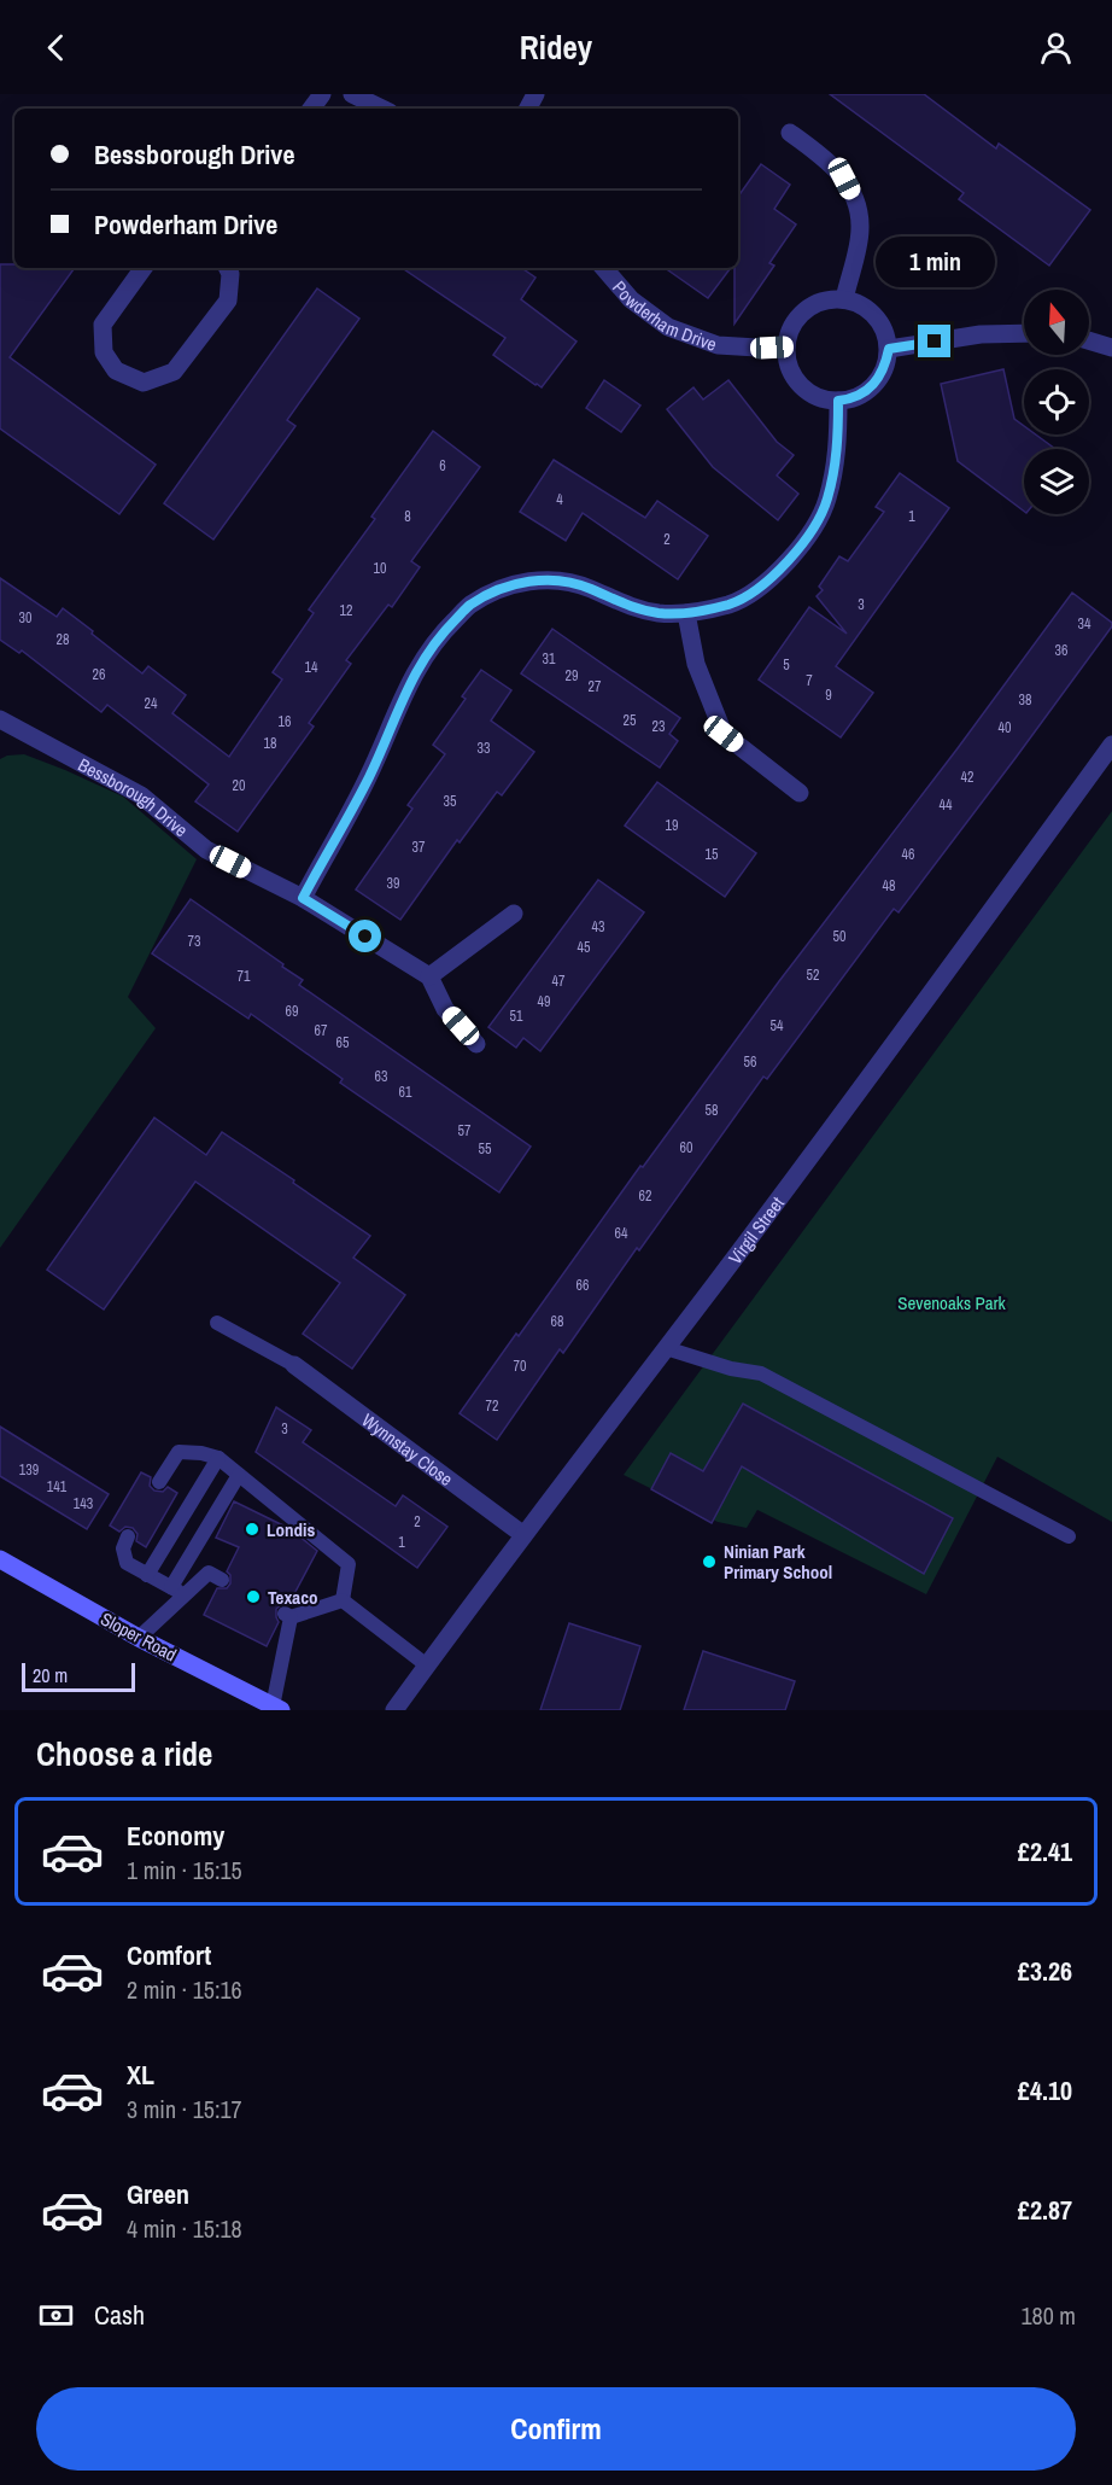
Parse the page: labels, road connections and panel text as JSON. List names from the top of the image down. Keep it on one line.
{"streets":{"street":["Powderham Drive","Bessborough Drive","Virgil Street","Wynnstay Close","Sloper Road"]},"crossings":[["Virgil Street","Wynnstay Close"]],"parks":["Sevenoaks Park"],"places":["Londis","Ninian Park Primary School","Texaco"],"house_numbers":["6","4","8","1","2","10","3","12","30","34","28","36","31","5","14","26","29","7","27","9","38","24","25","16","23","40","18","33","42","20","35","44","19","37","15","46","39","48","43","50","73","45","52","71","47","49","69","51","54","67","65","56","63","61","58","57","60","55","62","64","66","68","70","72","3","139","141","143","2","1"],"scale_bar":"20 m","north":"top","page":{"header":"Ridey","banner":["Bessborough Drive","Powderham Drive"],"bubble":"1 min","scale":"20 m","heading":"Choose a ride","list":[{"name":"Economy","note":"1 min · 15:15","value":"£2.41"},{"name":"Comfort","note":"2 min · 15:16","value":"£3.26"},{"name":"XL","note":"3 min · 15:17","value":"£4.10"},{"name":"Green","note":"4 min · 15:18","value":"£2.87"}],"pay":["Cash","180 m"],"buttons":"Confirm"}}
